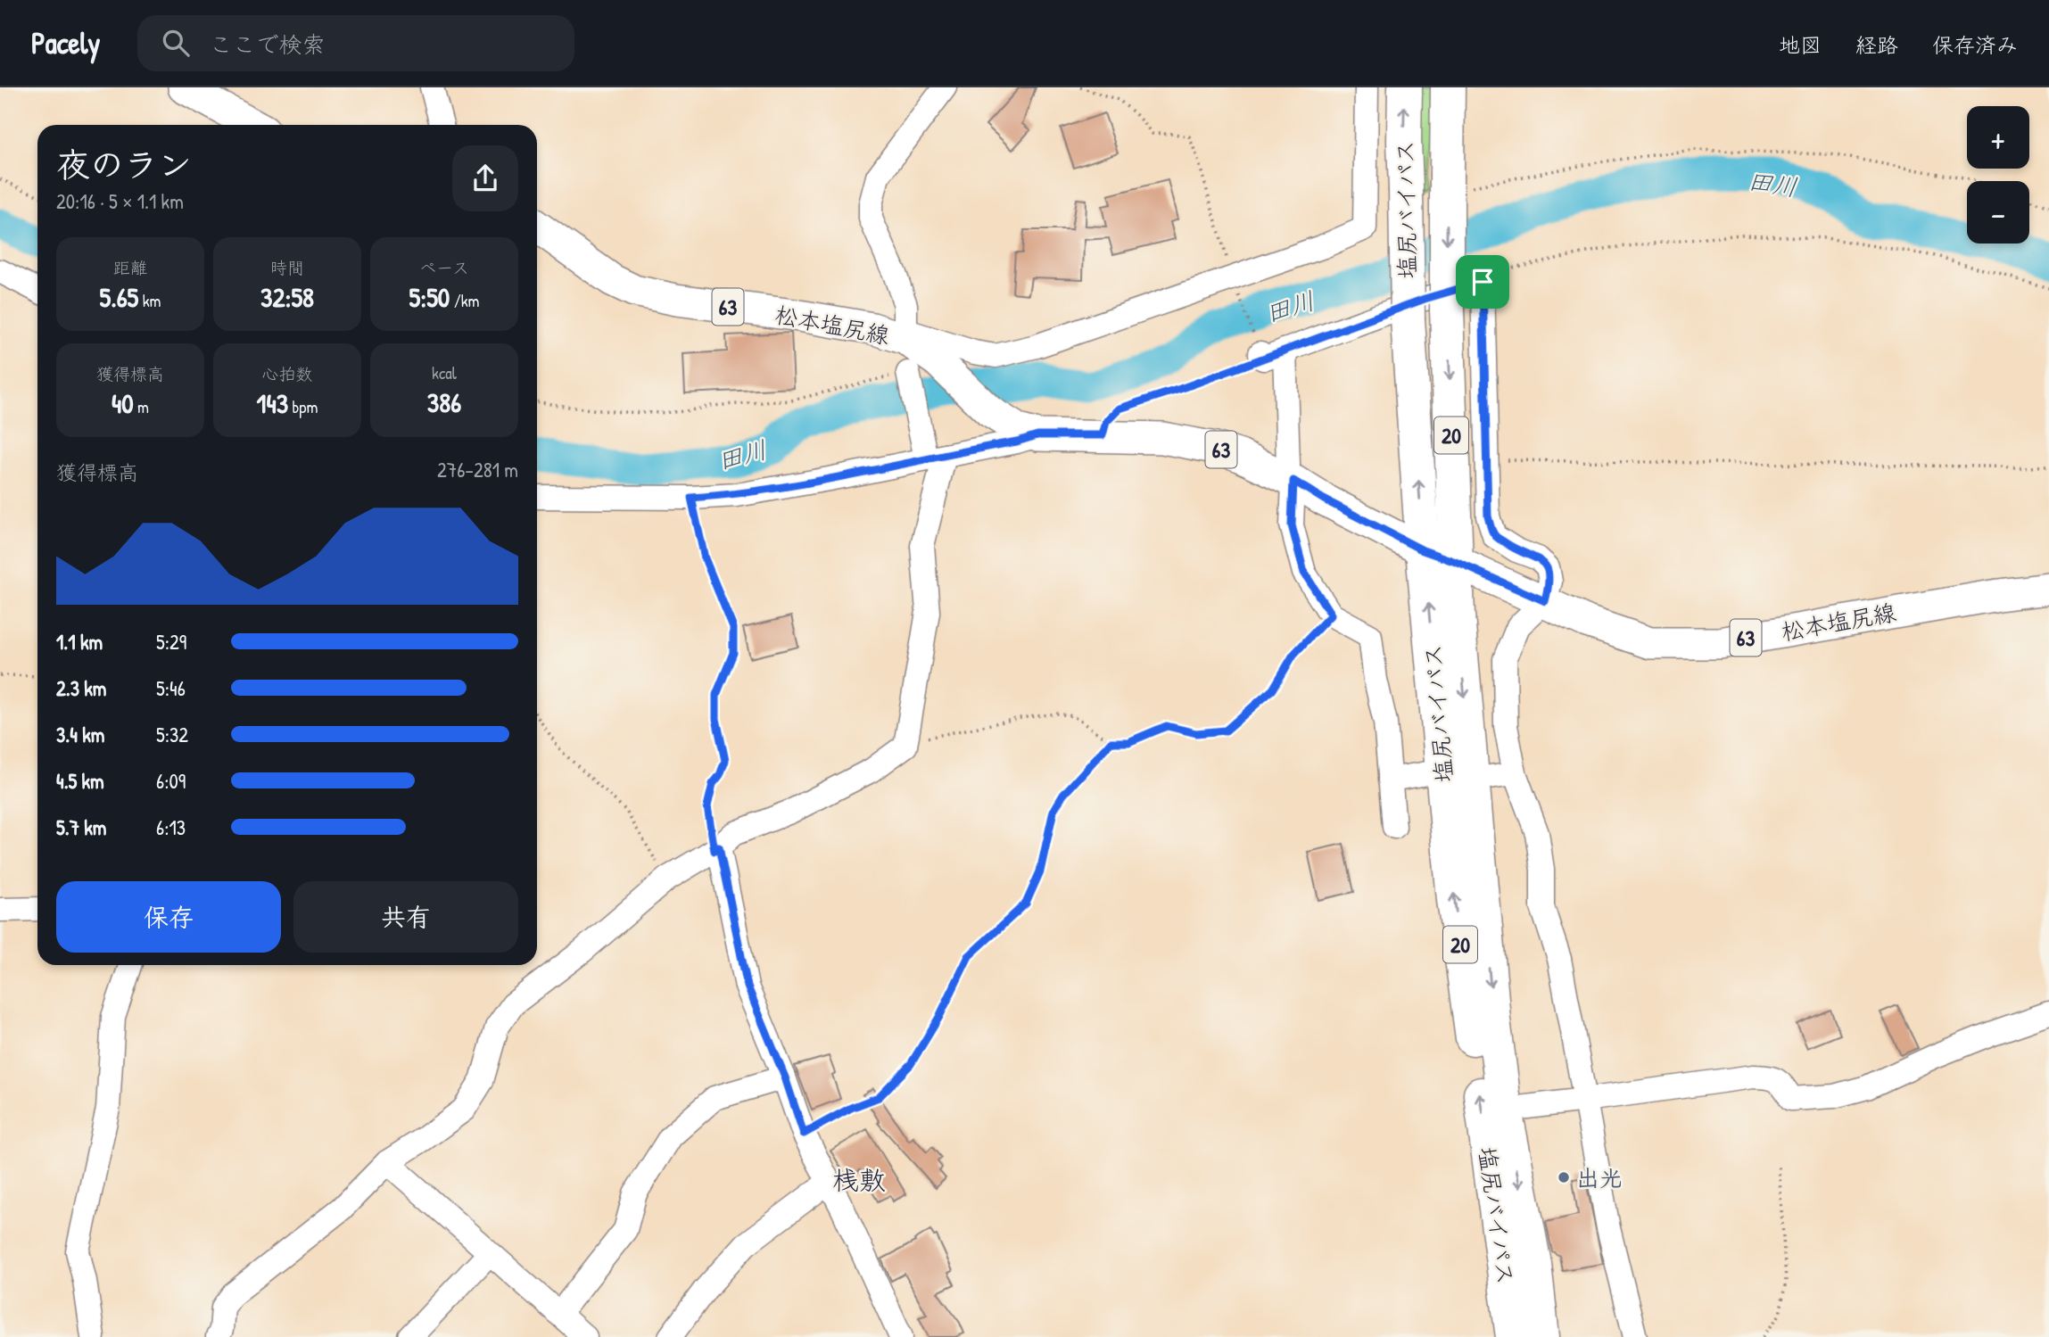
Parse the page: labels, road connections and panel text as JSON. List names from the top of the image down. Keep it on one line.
{"streets":{"highway":["塩尻バイパス","20"],"main road":["63","松本塩尻線"]},"crossings":[["塩尻バイパス","松本塩尻線"]],"districts":["桟敷"],"water":["田川"],"places":["出光"],"page":{"header":"Pacely","search":"ここで検索","nav":["地図","経路","保存済み"],"map_buttons":["+","−"],"heading":["夜のラン","20:16 · 5 × 1.1 km"],"stats":[["距離","5.65 km"],["時間","32:58"],["ペース","5:50 /km"],["獲得標高","40 m"],["心拍数","143 bpm"],["kcal","386"]],"chart":["獲得標高","276–281 m"],"list":[{"name":"1.1 km","note":"5:29"},{"name":"2.3 km","note":"5:46"},{"name":"3.4 km","note":"5:32"},{"name":"4.5 km","note":"6:09"},{"name":"5.7 km","note":"6:13"}],"buttons":["保存","共有"]}}
